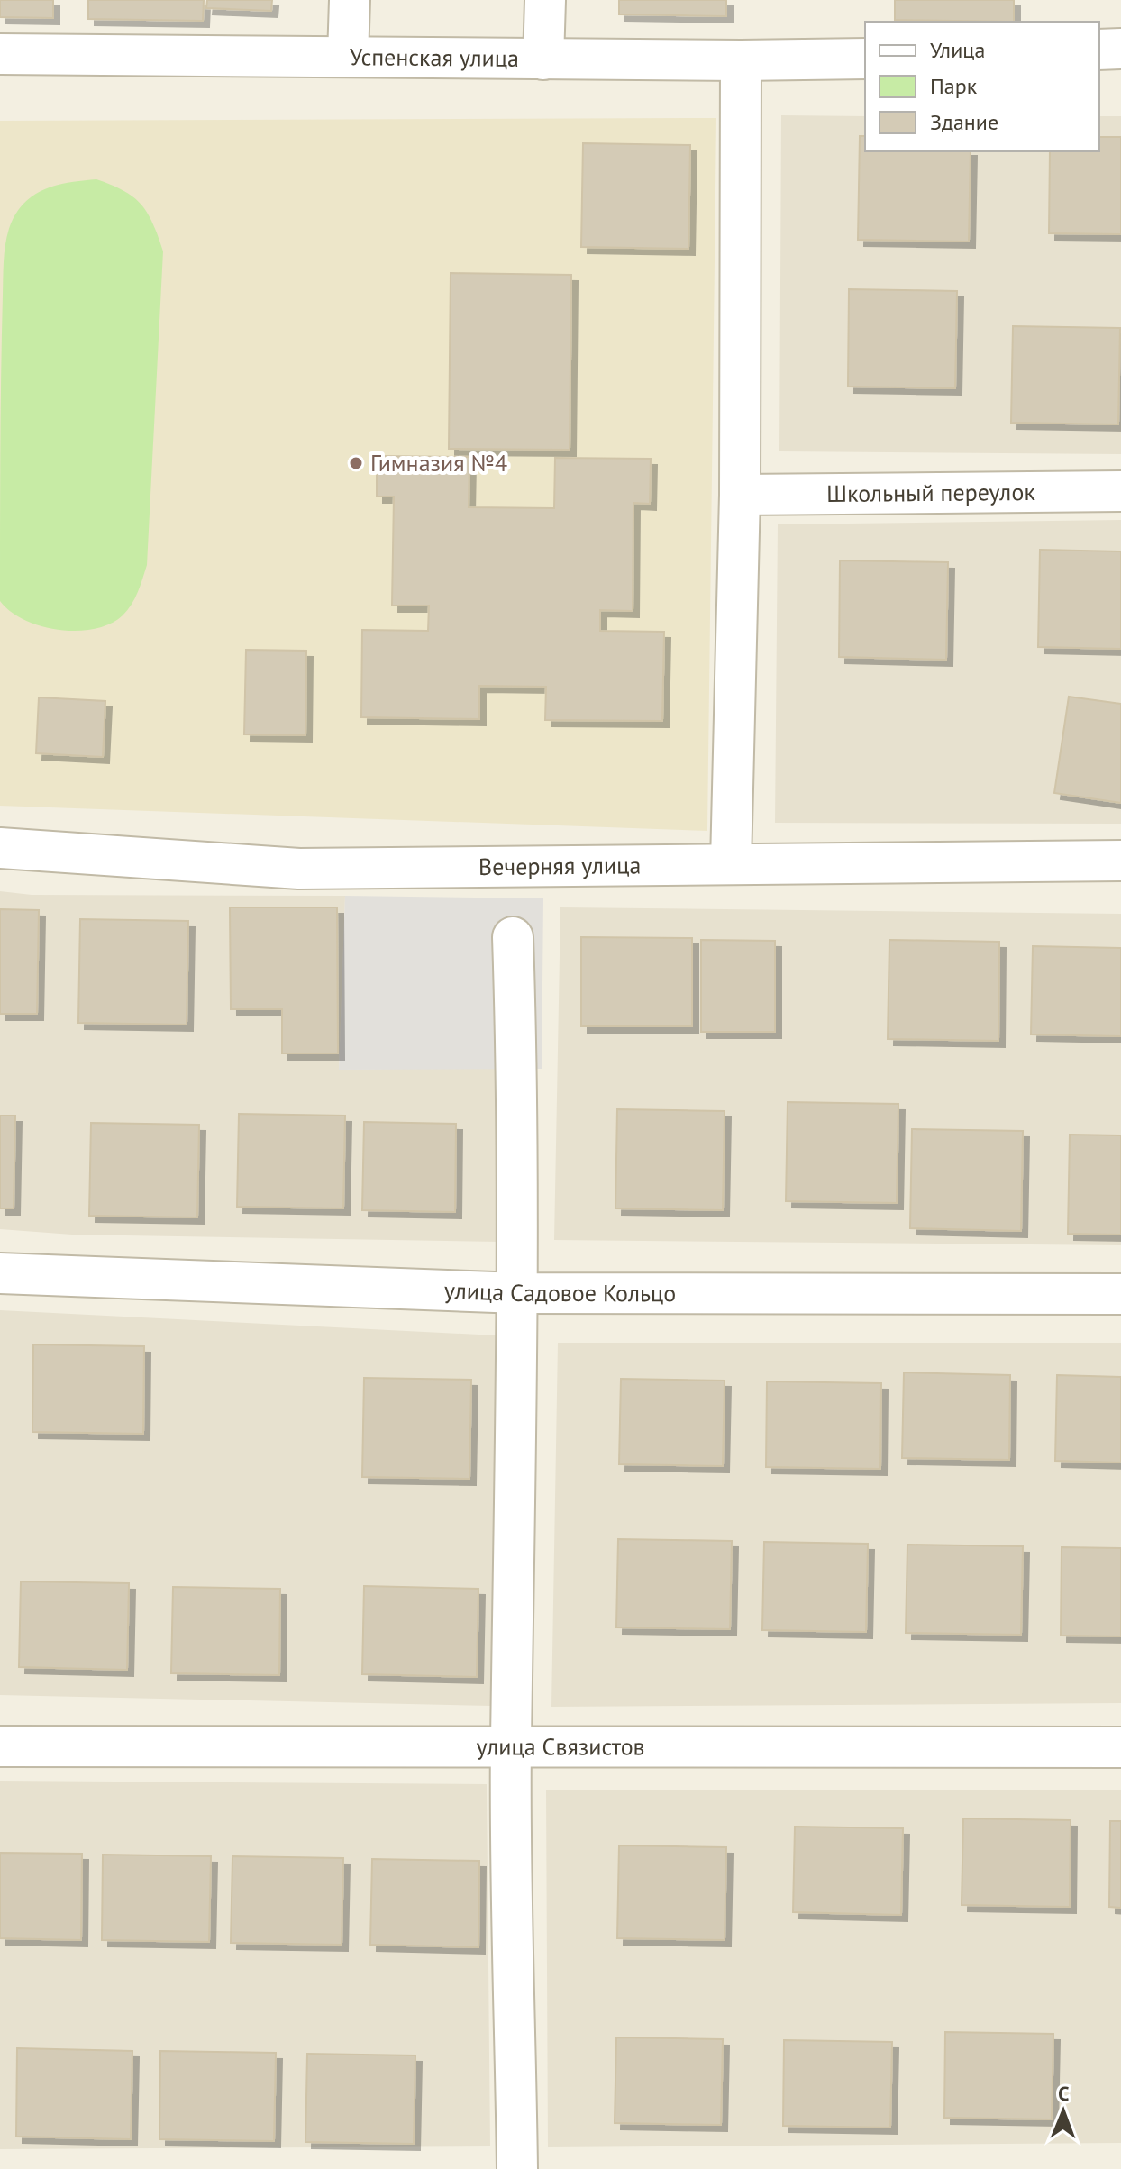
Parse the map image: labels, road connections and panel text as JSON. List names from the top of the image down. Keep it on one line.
{"streets":{"street":["Успенская улица","Школьный переулок","Вечерняя улица","улица Садовое Кольцо","улица Связистов"]},"places":["Гимназия №4"],"legend":["Улица","Парк","Здание"],"north":"top"}
